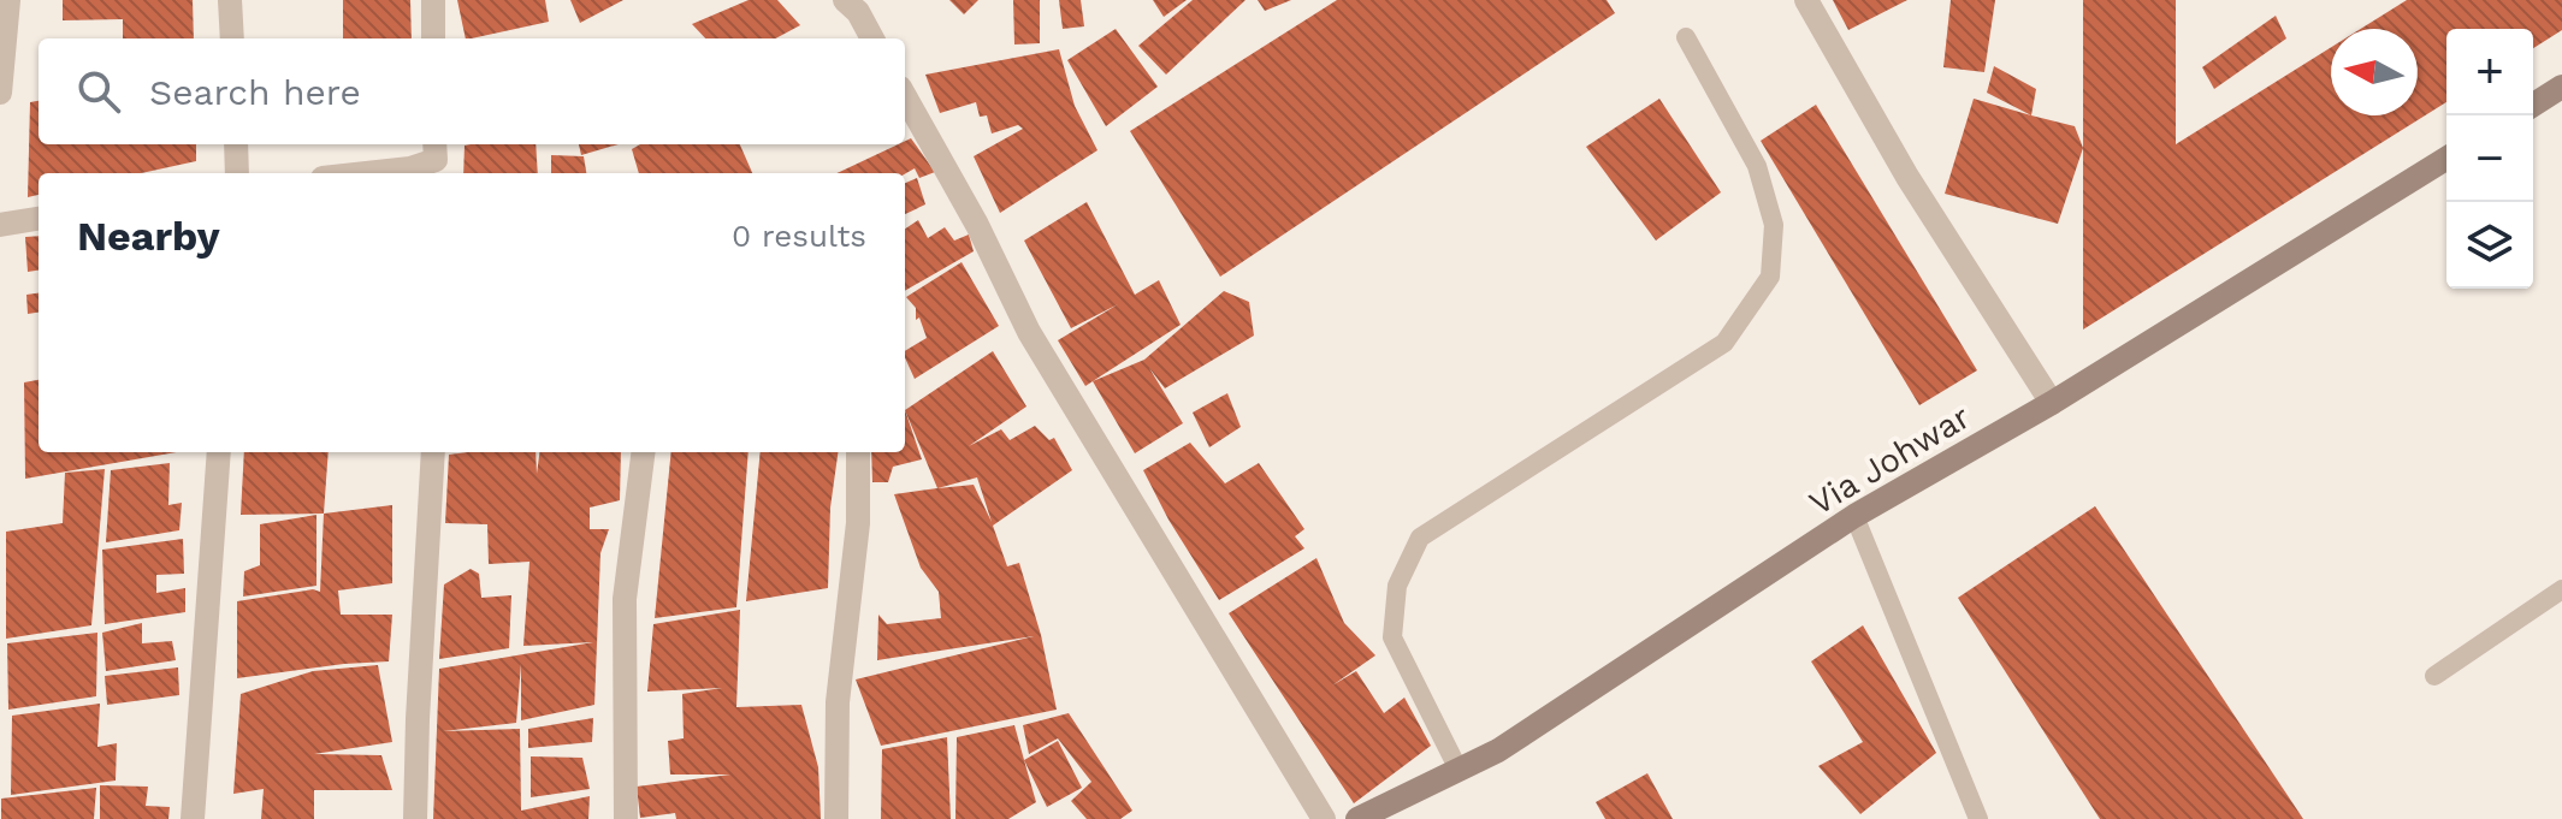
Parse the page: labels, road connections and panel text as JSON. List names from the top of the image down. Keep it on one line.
{"streets":{"street":["Via Johwar"]},"north":"left","page":{"map_buttons":["+","−"],"search":"Search here","heading":["Nearby","0 results"]}}
